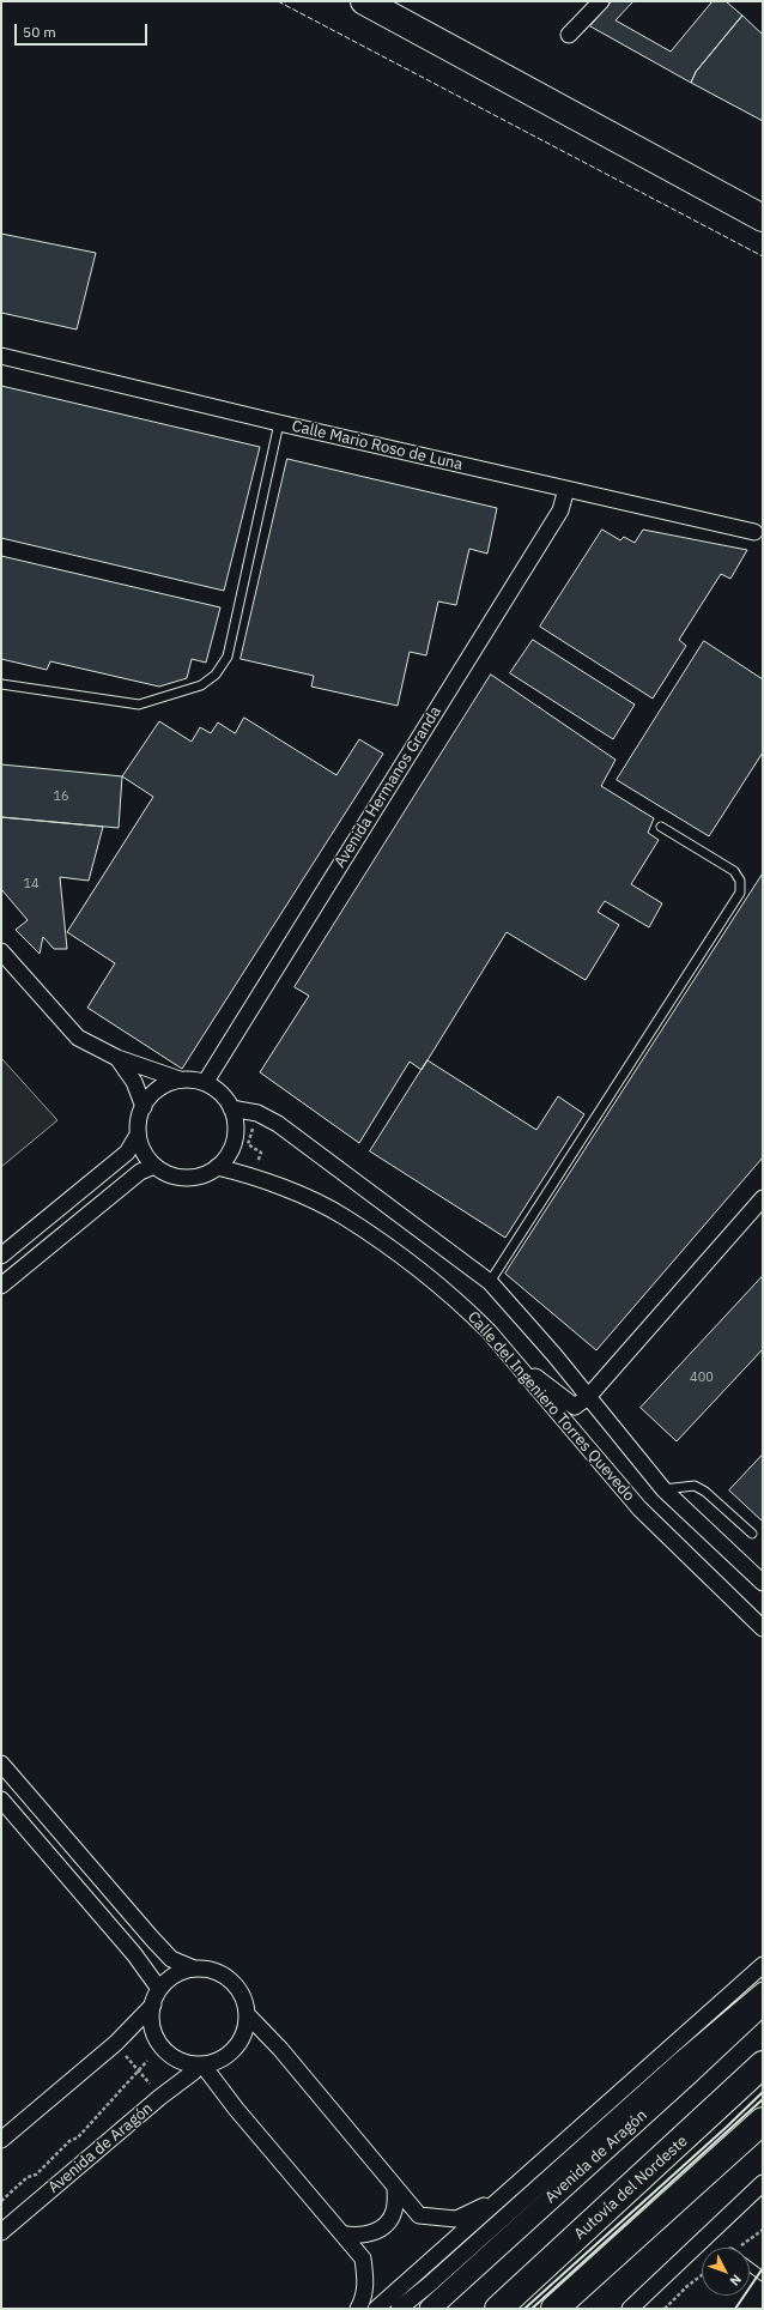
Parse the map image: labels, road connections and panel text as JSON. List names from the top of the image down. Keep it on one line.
{"streets":{"highway":["Autovía del Nordeste"],"street":["Calle Mario Roso de Luna","Avenida Hermanos Granda","Calle del Ingeniero Torres Quevedo","Avenida de Aragón"]},"crossings":[["Calle Mario Roso de Luna","Avenida Hermanos Granda"],["Avenida Hermanos Granda","Calle del Ingeniero Torres Quevedo"]],"house_numbers":["16","14","400"],"scale_bar":"50 m","north":"bottom right"}
